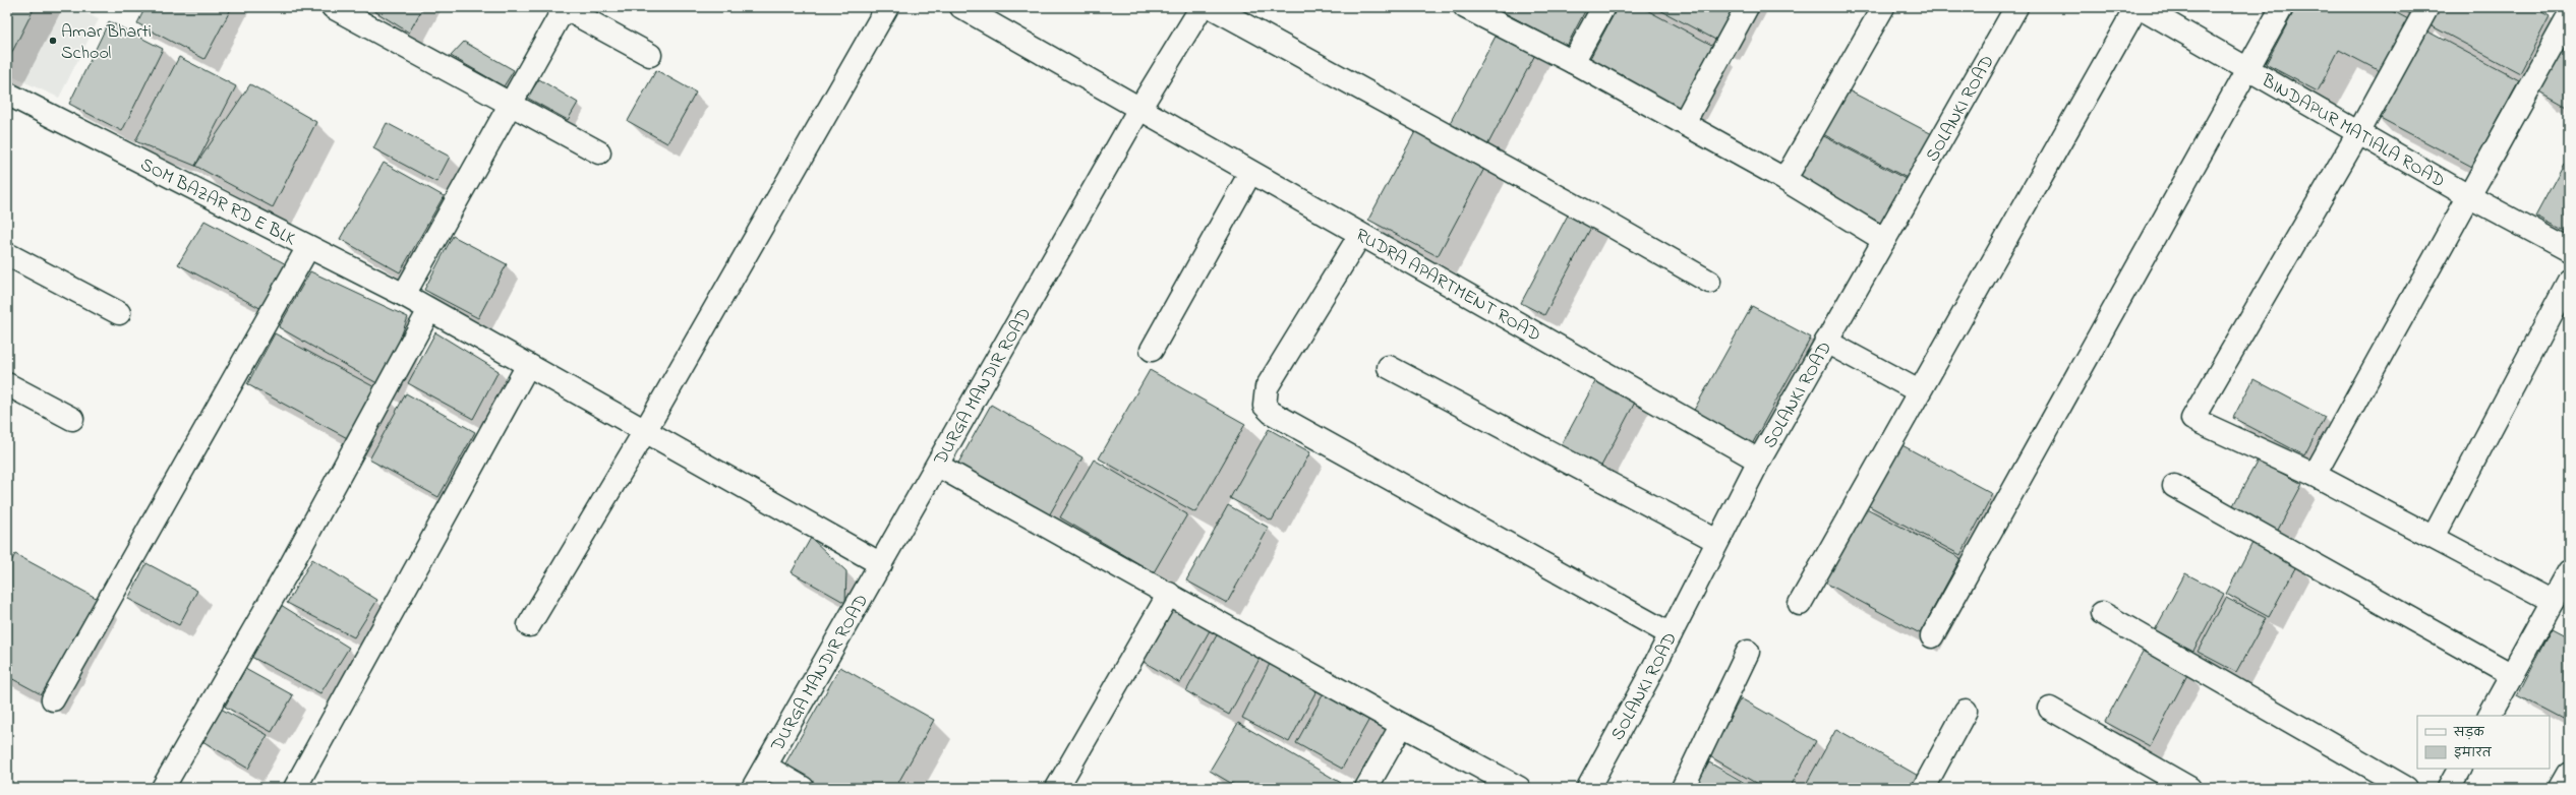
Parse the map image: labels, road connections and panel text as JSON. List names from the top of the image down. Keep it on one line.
{"streets":{"street":["SOLANKI ROAD","BINDAPUR MATIALA ROAD","SOM BAZAR RD E BLK","RUDRA APARTMENT ROAD","DURGA MANDIR ROAD"]},"crossings":[["SOLANKI ROAD","RUDRA APARTMENT ROAD"],["SOM BAZAR RD E BLK","DURGA MANDIR ROAD"],["RUDRA APARTMENT ROAD","DURGA MANDIR ROAD"]],"places":["Amar Bharti School"],"legend":["सड़क","इमारत"]}
